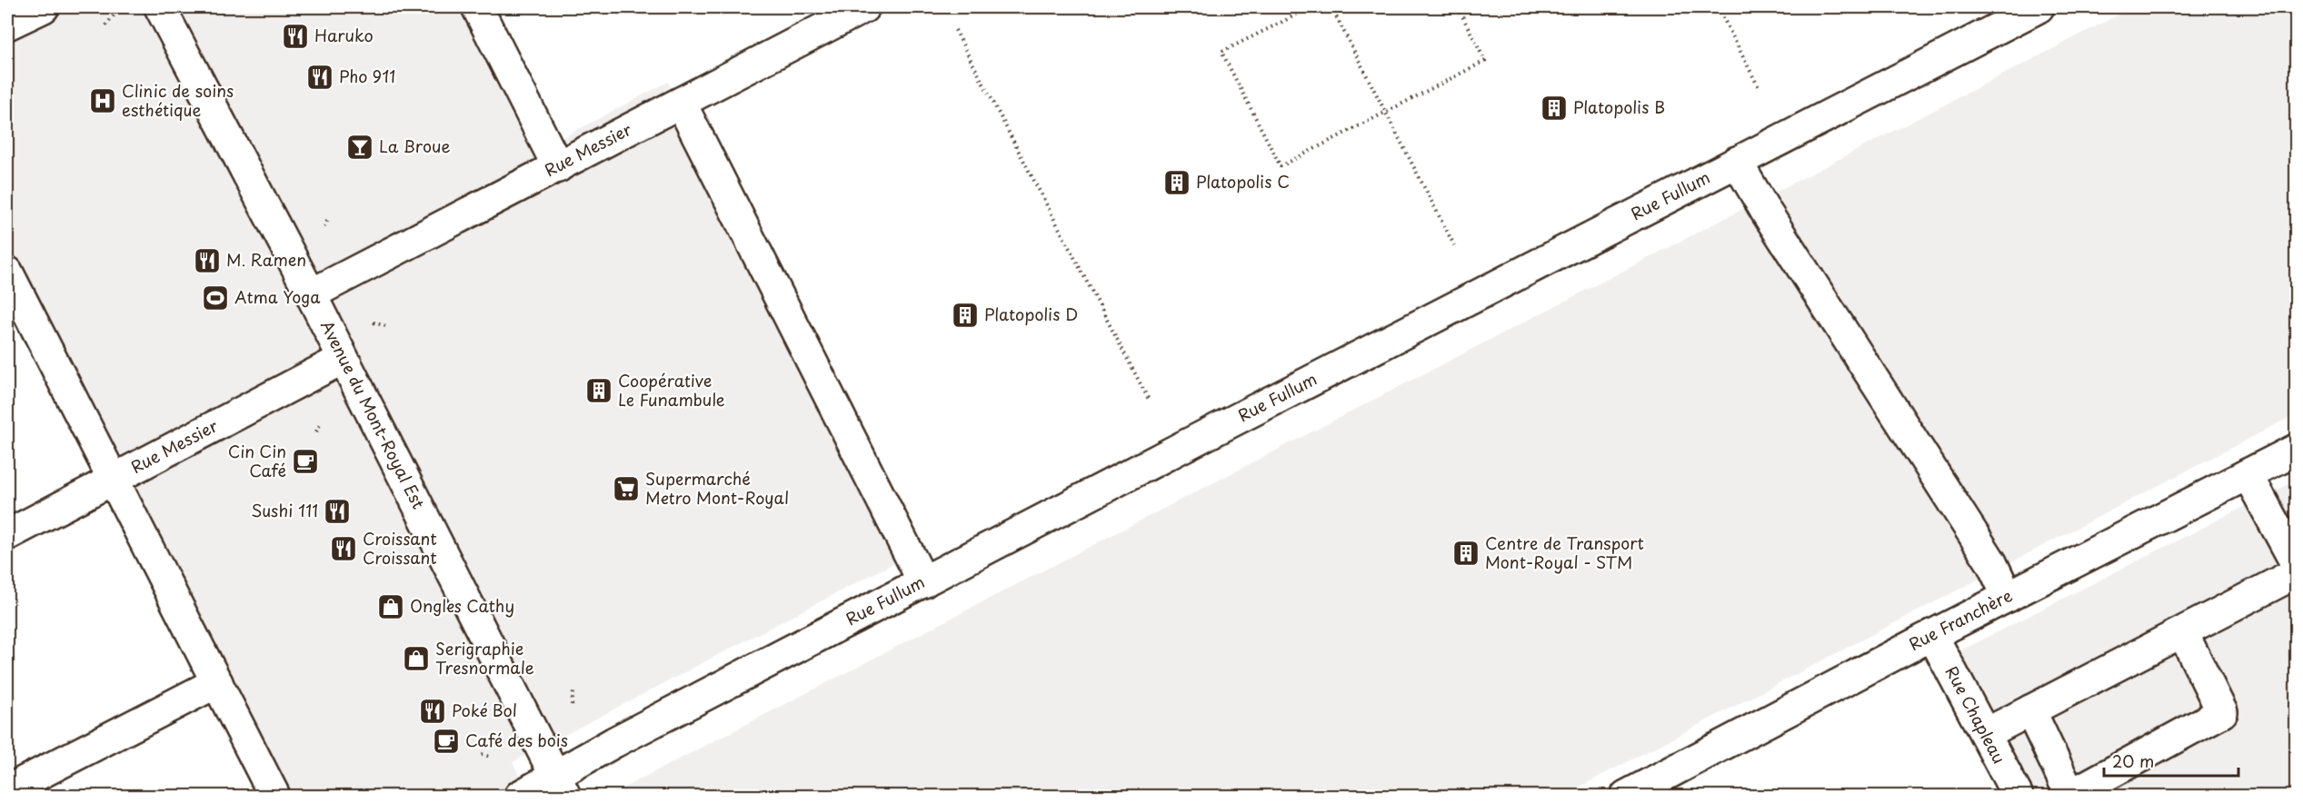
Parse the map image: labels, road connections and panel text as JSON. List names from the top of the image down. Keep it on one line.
{"streets":{"street":["Rue Messier","Rue Fullum","Avenue du Mont-Royal Est","Rue Franchère","Rue Chapleau"]},"crossings":[["Rue Messier","Avenue du Mont-Royal Est"],["Rue Fullum","Avenue du Mont-Royal Est"],["Rue Franchère","Rue Chapleau"]],"places":{"restaurant":["Haruko","Pho 911","M. Ramen","Sushi 111","Croissant Croissant","Poké Bol"],"hospital":["Clinic de soins esthétique"],"building":["Platopolis B","Platopolis C","Platopolis D","Coopérative Le Funambule","Centre de Transport Mont-Royal - STM"],"bar":["La Broue"],"sports":["Atma Yoga"],"cafe":["Cin Cin Café","Café des bois"],"supermarket":["Supermarché Metro Mont-Royal"],"shop":["Ongles Cathy","Serigraphie Tresnormale"]},"scale_bar":"20 m"}
